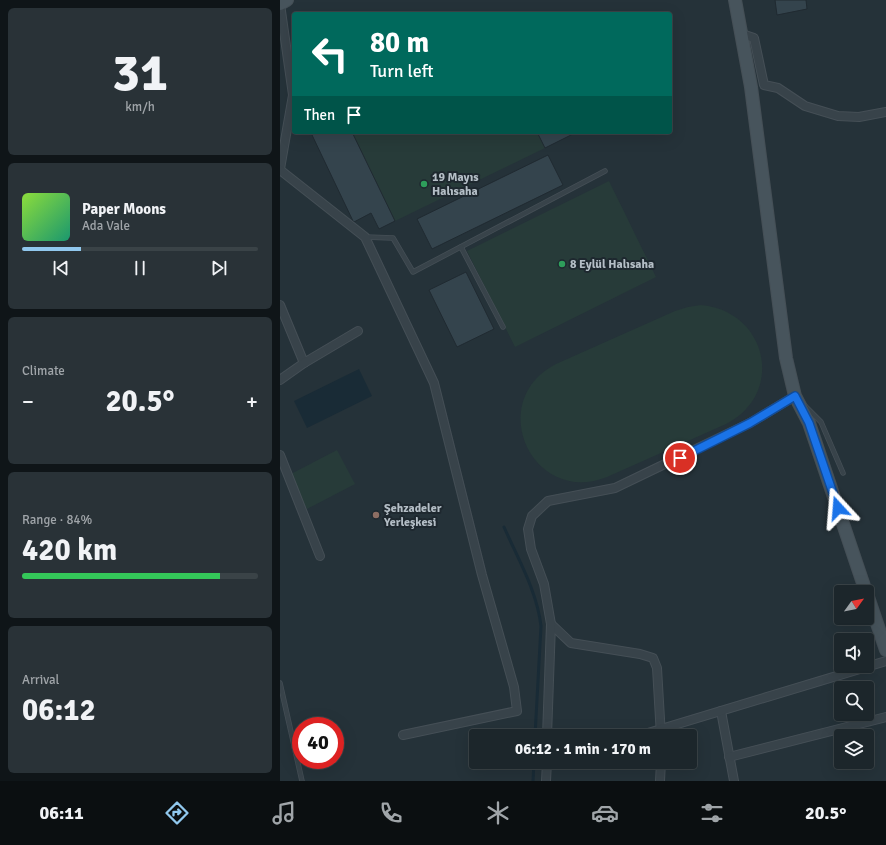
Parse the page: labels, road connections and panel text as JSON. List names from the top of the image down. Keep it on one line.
{"places":["19 Mayıs Halısaha","8 Eylül Halısaha","Şehzadeler Yerleşkesi"],"north":"top right","page":{"tile":[["31","km/h"],"Climate",["Range · 84%","420 km"],["Arrival","06:12"]],"turn":["80 m","Turn left"],"then":"Then","song":["Paper Moons","Ada Vale"],"heat":["−","20.5°","+"],"limit":"40","trip":"06:12 · 1 min · 170 m","tabs":["06:11","20.5°"]}}
